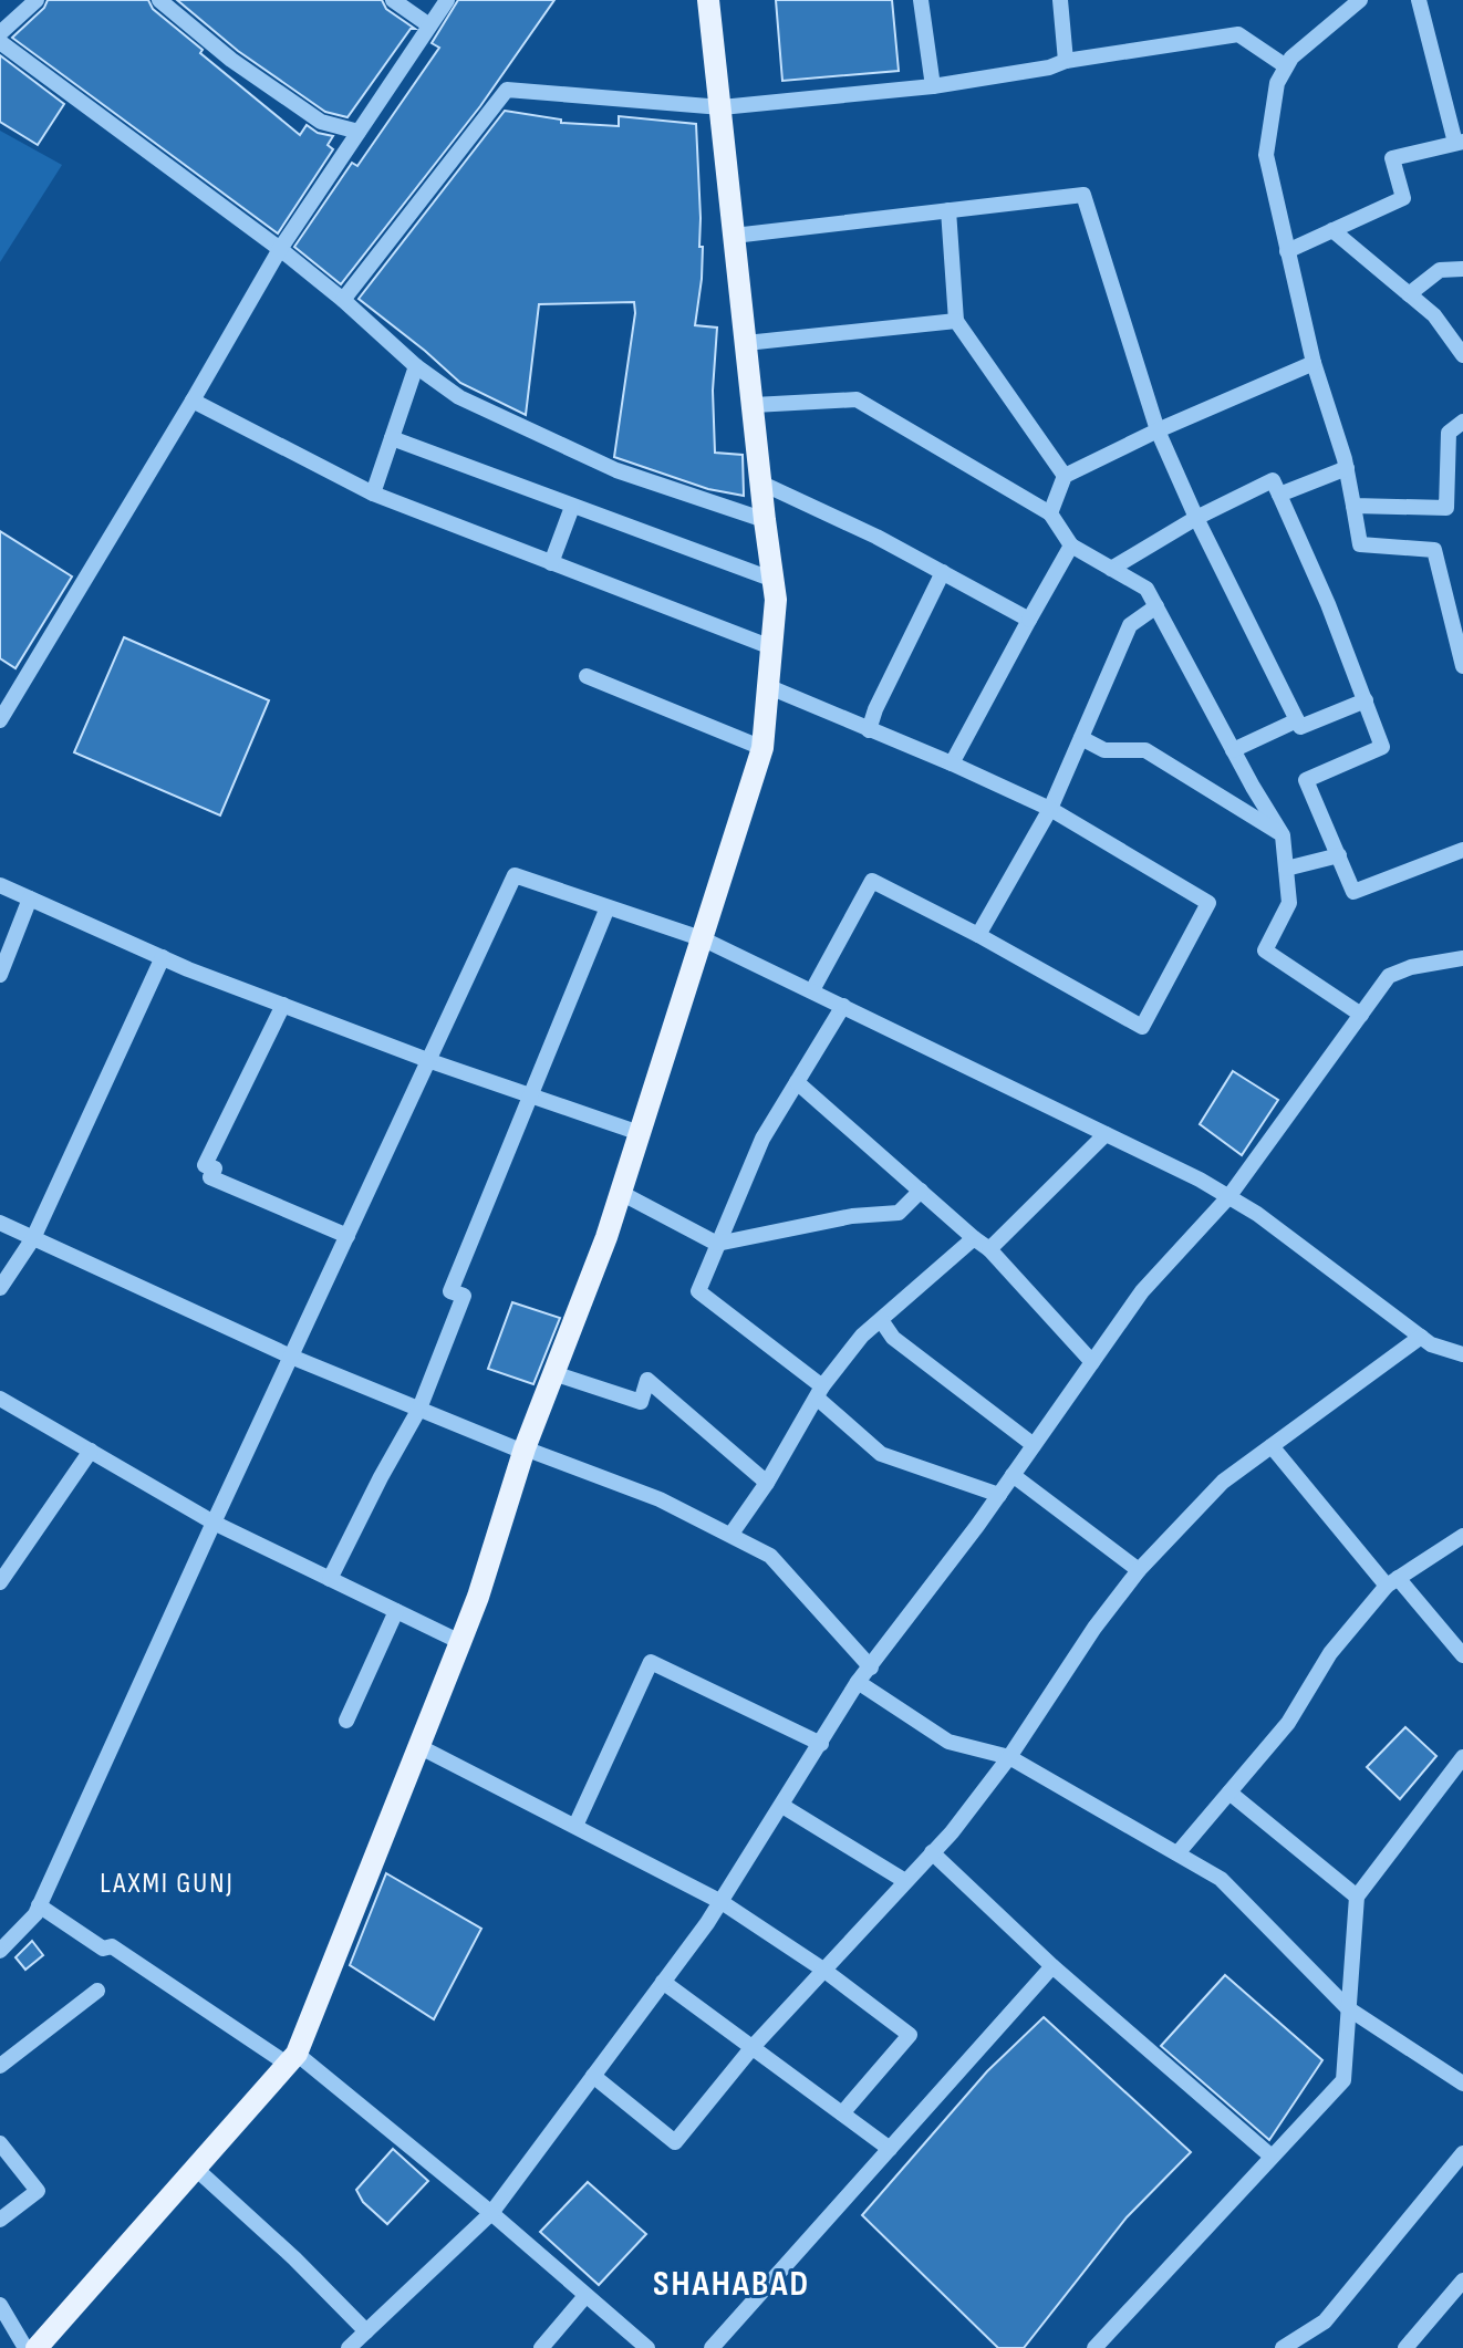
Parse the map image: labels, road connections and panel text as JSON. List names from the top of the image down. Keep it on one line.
{"districts":["LAXMI GUNJ","SHAHABAD"]}
